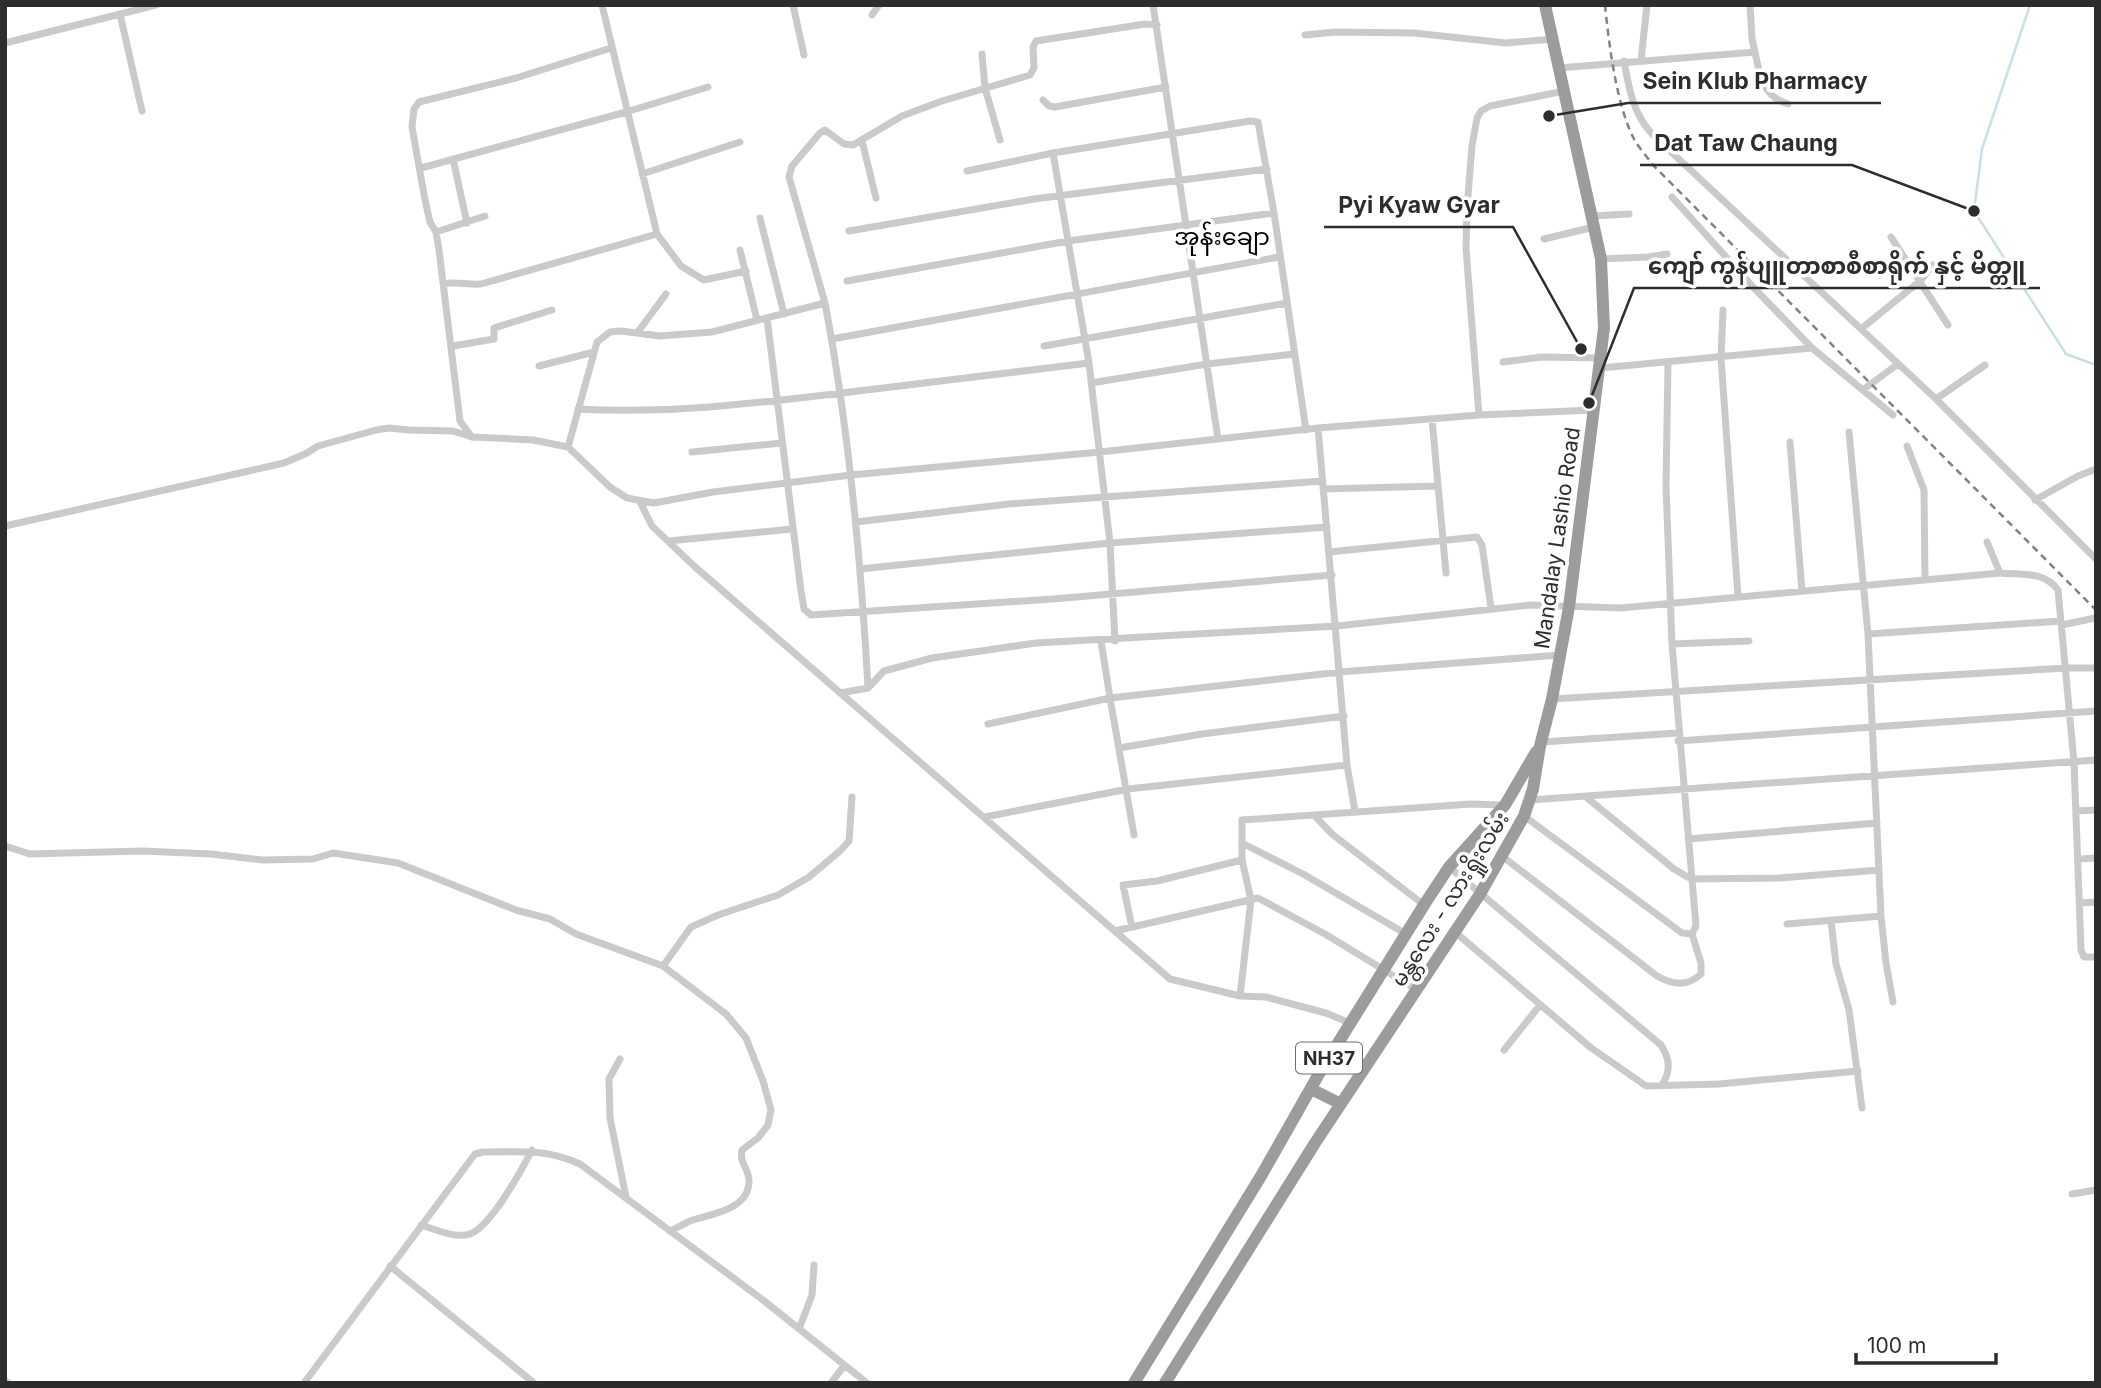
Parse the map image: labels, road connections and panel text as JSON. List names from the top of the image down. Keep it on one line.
{"streets":{"highway":["Mandalay Lashio Road","မန္တလေး - လားရှိုးလမ်း","NH37"]},"crossings":[["Mandalay Lashio Road","မန္တလေး - လားရှိုးလမ်း"]],"districts":["အုန်းချော"],"places":["Sein Klub Pharmacy","Dat Taw Chaung","Pyi Kyaw Gyar","ကျော် ကွန်ပျူတာစာစီစာရိုက် နှင့် မိတ္တူ"],"scale_bar":"100 m"}
